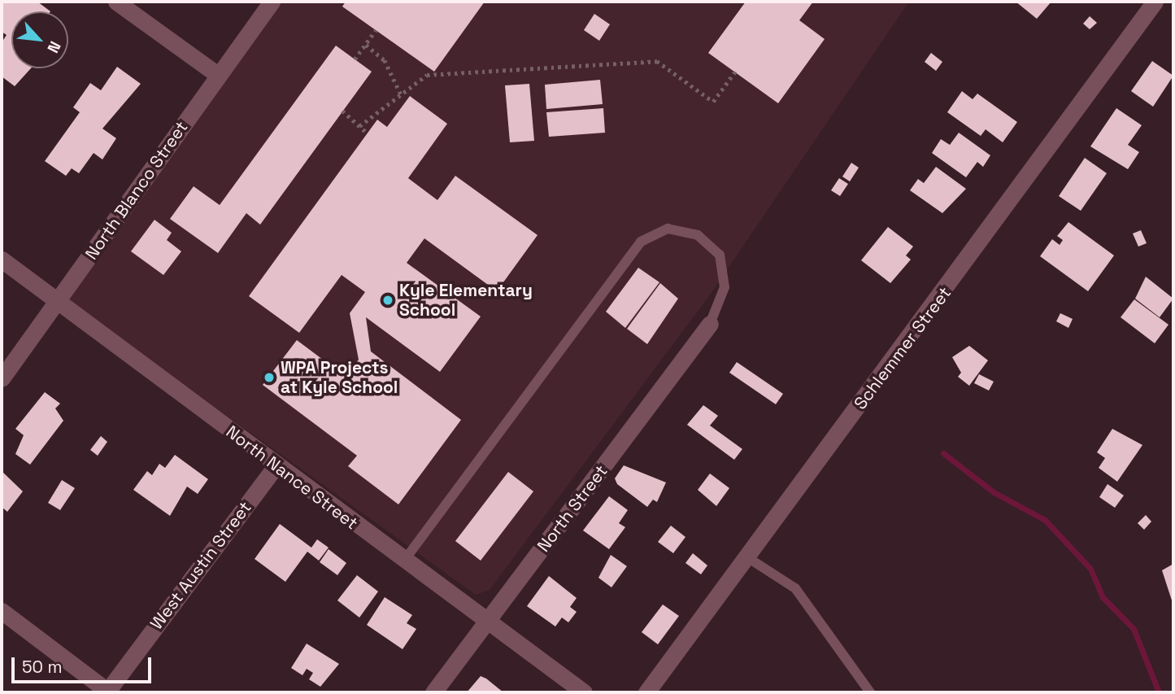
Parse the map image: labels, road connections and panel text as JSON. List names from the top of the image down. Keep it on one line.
{"streets":{"street":["North Blanco Street","Schlemmer Street","North Nance Street","North Street","West Austin Street"]},"crossings":[["North Blanco Street","North Nance Street"],["North Nance Street","North Street"],["North Nance Street","West Austin Street"]],"places":["Kyle Elementary School","WPA Projects at Kyle School"],"scale_bar":"50 m","north":"bottom right"}
